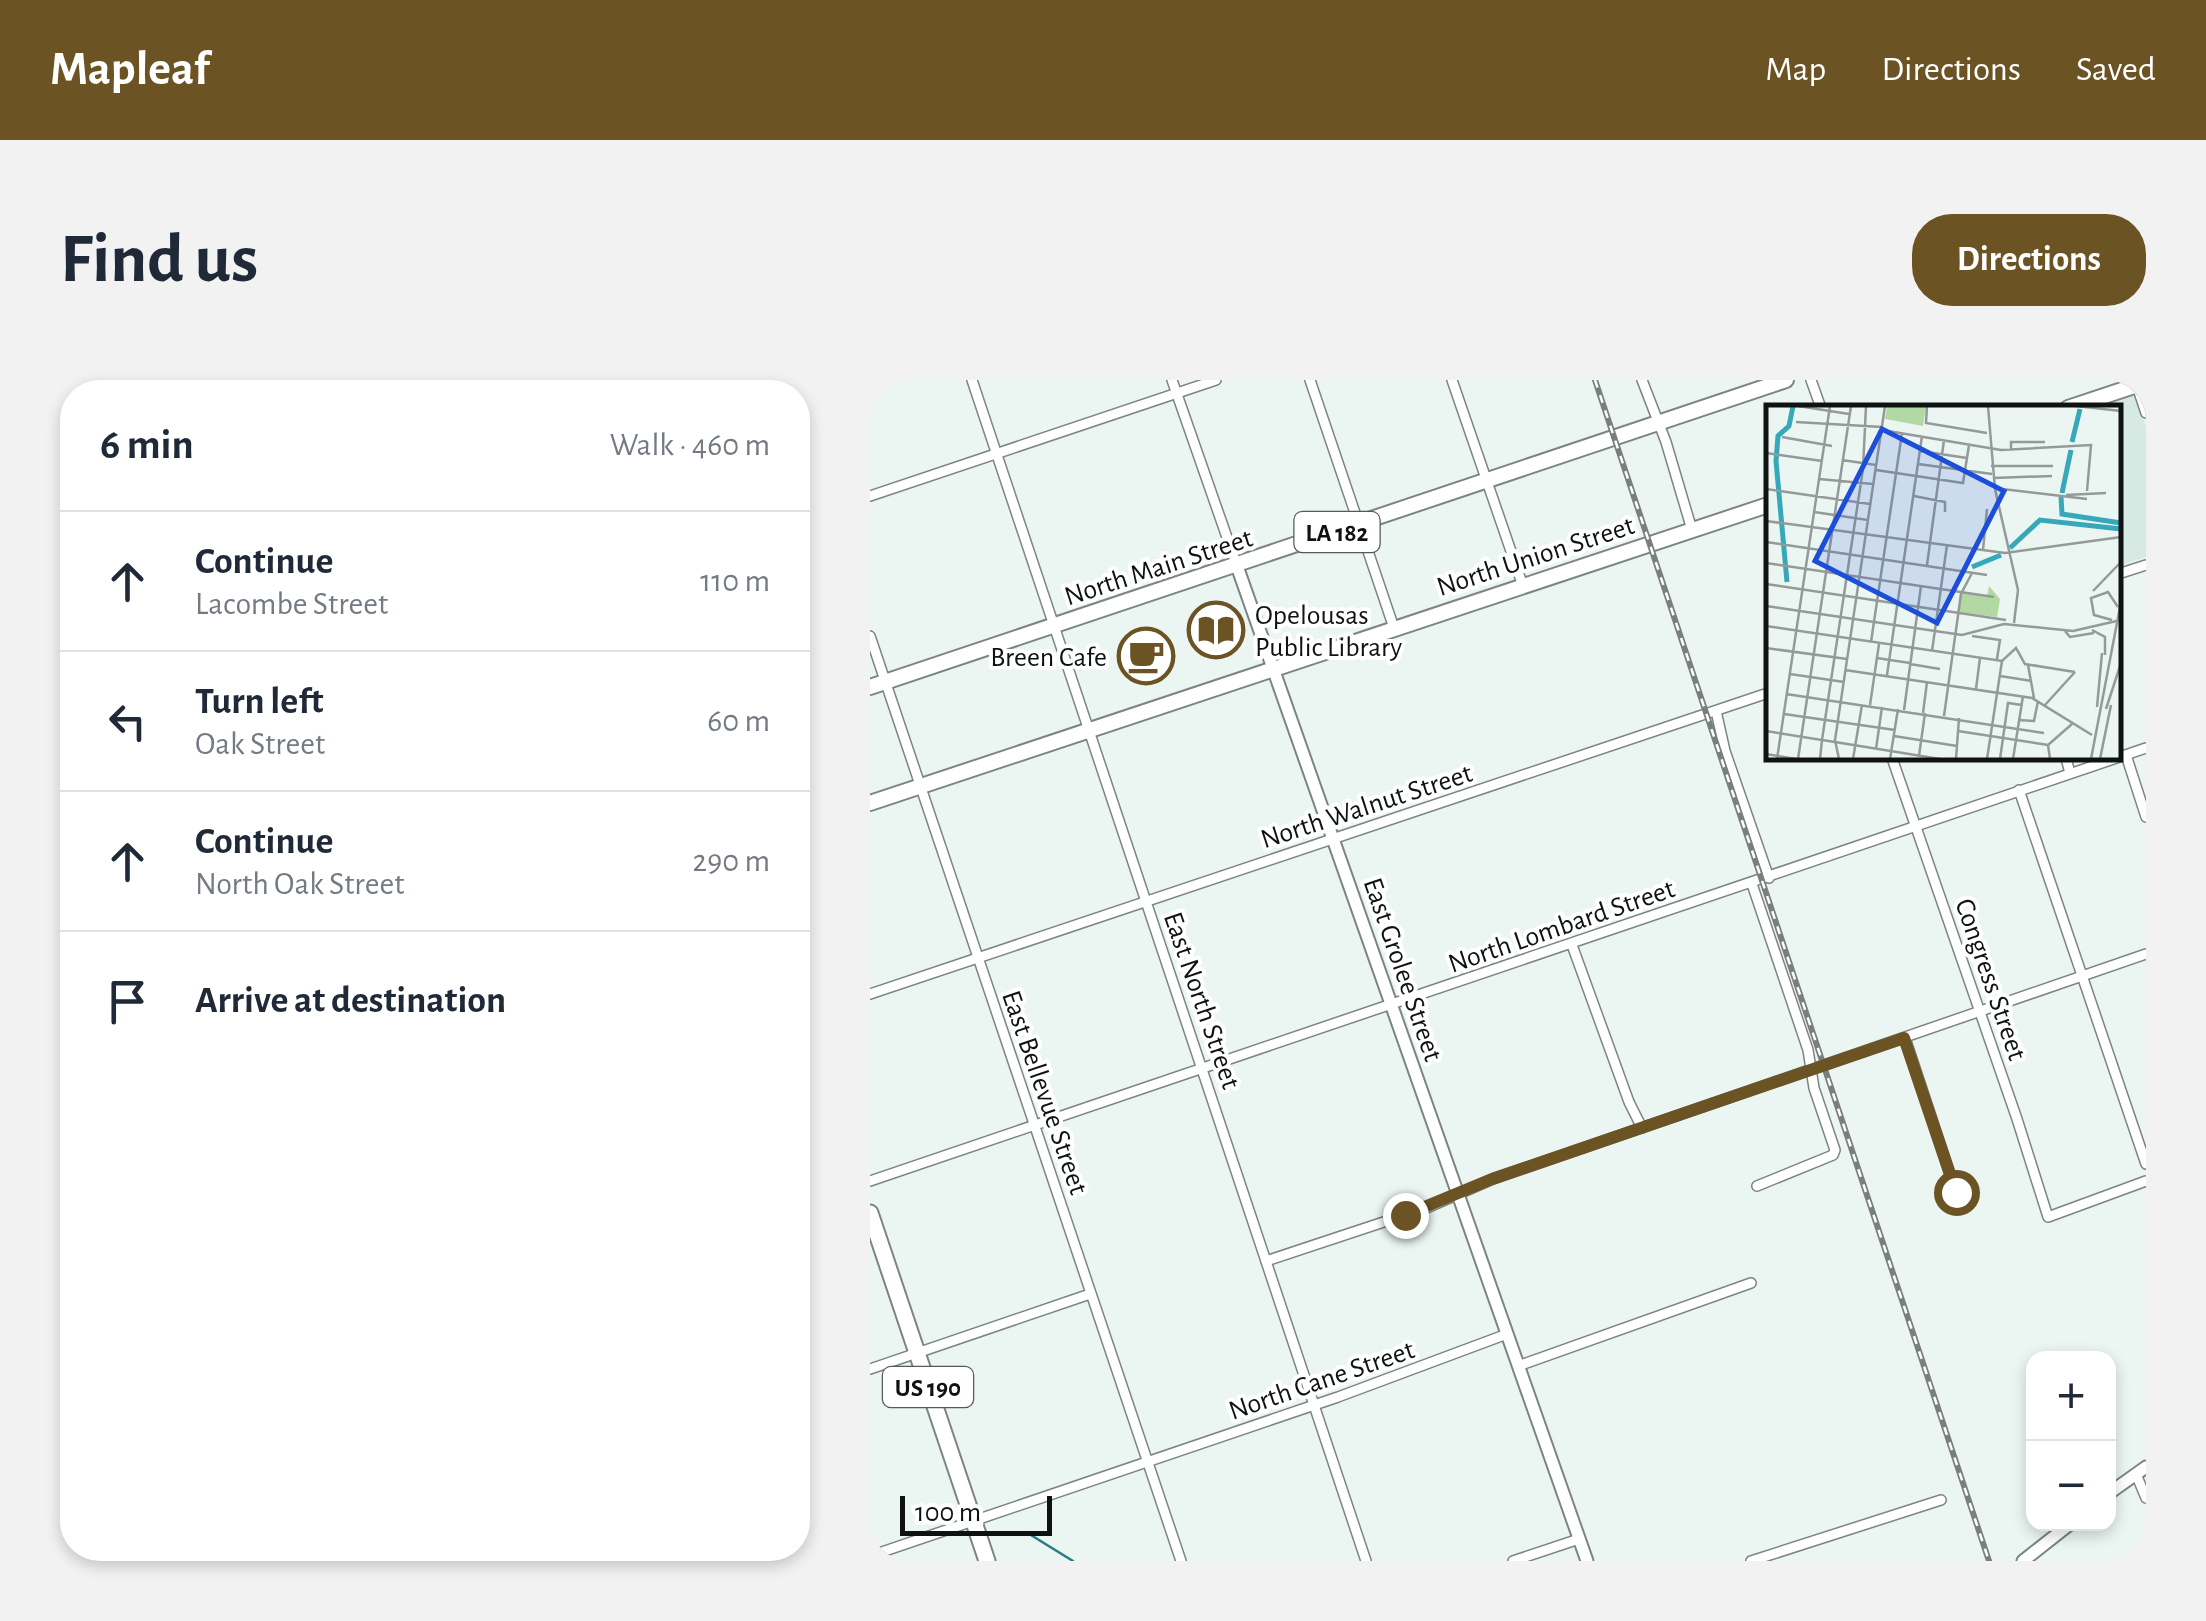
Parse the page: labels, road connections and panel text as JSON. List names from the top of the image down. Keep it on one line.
{"streets":{"highway":["US 190"],"main road":["LA 182","North Union Street","North Main Street"],"street":["North Walnut Street","North Lombard Street","East Grolee Street","Congress Street","East North Street","East Bellevue Street","North Cane Street"]},"crossings":[["LA 182","North Main Street"],["LA 182","East Bellevue Street"],["North Union Street","East Grolee Street"],["North Union Street","East North Street"],["North Union Street","East Bellevue Street"],["North Main Street","East Grolee Street"],["North Main Street","East North Street"],["North Main Street","East Bellevue Street"],["North Walnut Street","East Grolee Street"],["North Walnut Street","East North Street"],["North Walnut Street","East Bellevue Street"],["North Lombard Street","East Grolee Street"],["North Lombard Street","Congress Street"],["North Lombard Street","East North Street"],["North Lombard Street","East Bellevue Street"],["East Grolee Street","North Cane Street"],["East North Street","North Cane Street"],["East Bellevue Street","North Cane Street"],["North Cane Street","US 190"]],"places":{"library":["Opelousas Public Library"],"cafe":["Breen Cafe"]},"scale_bar":"100 m","page":{"header":"Mapleaf","nav":["Map","Directions","Saved"],"buttons":"Directions","title":"Find us","heading":["6 min","Walk · 460 m"],"list":[["Continue","Lacombe Street","110 m"],["Turn left","Oak Street","60 m"],["Continue","North Oak Street","290 m"],"Arrive at destination"],"map_buttons":["+","−"],"scale":"100 m"}}
